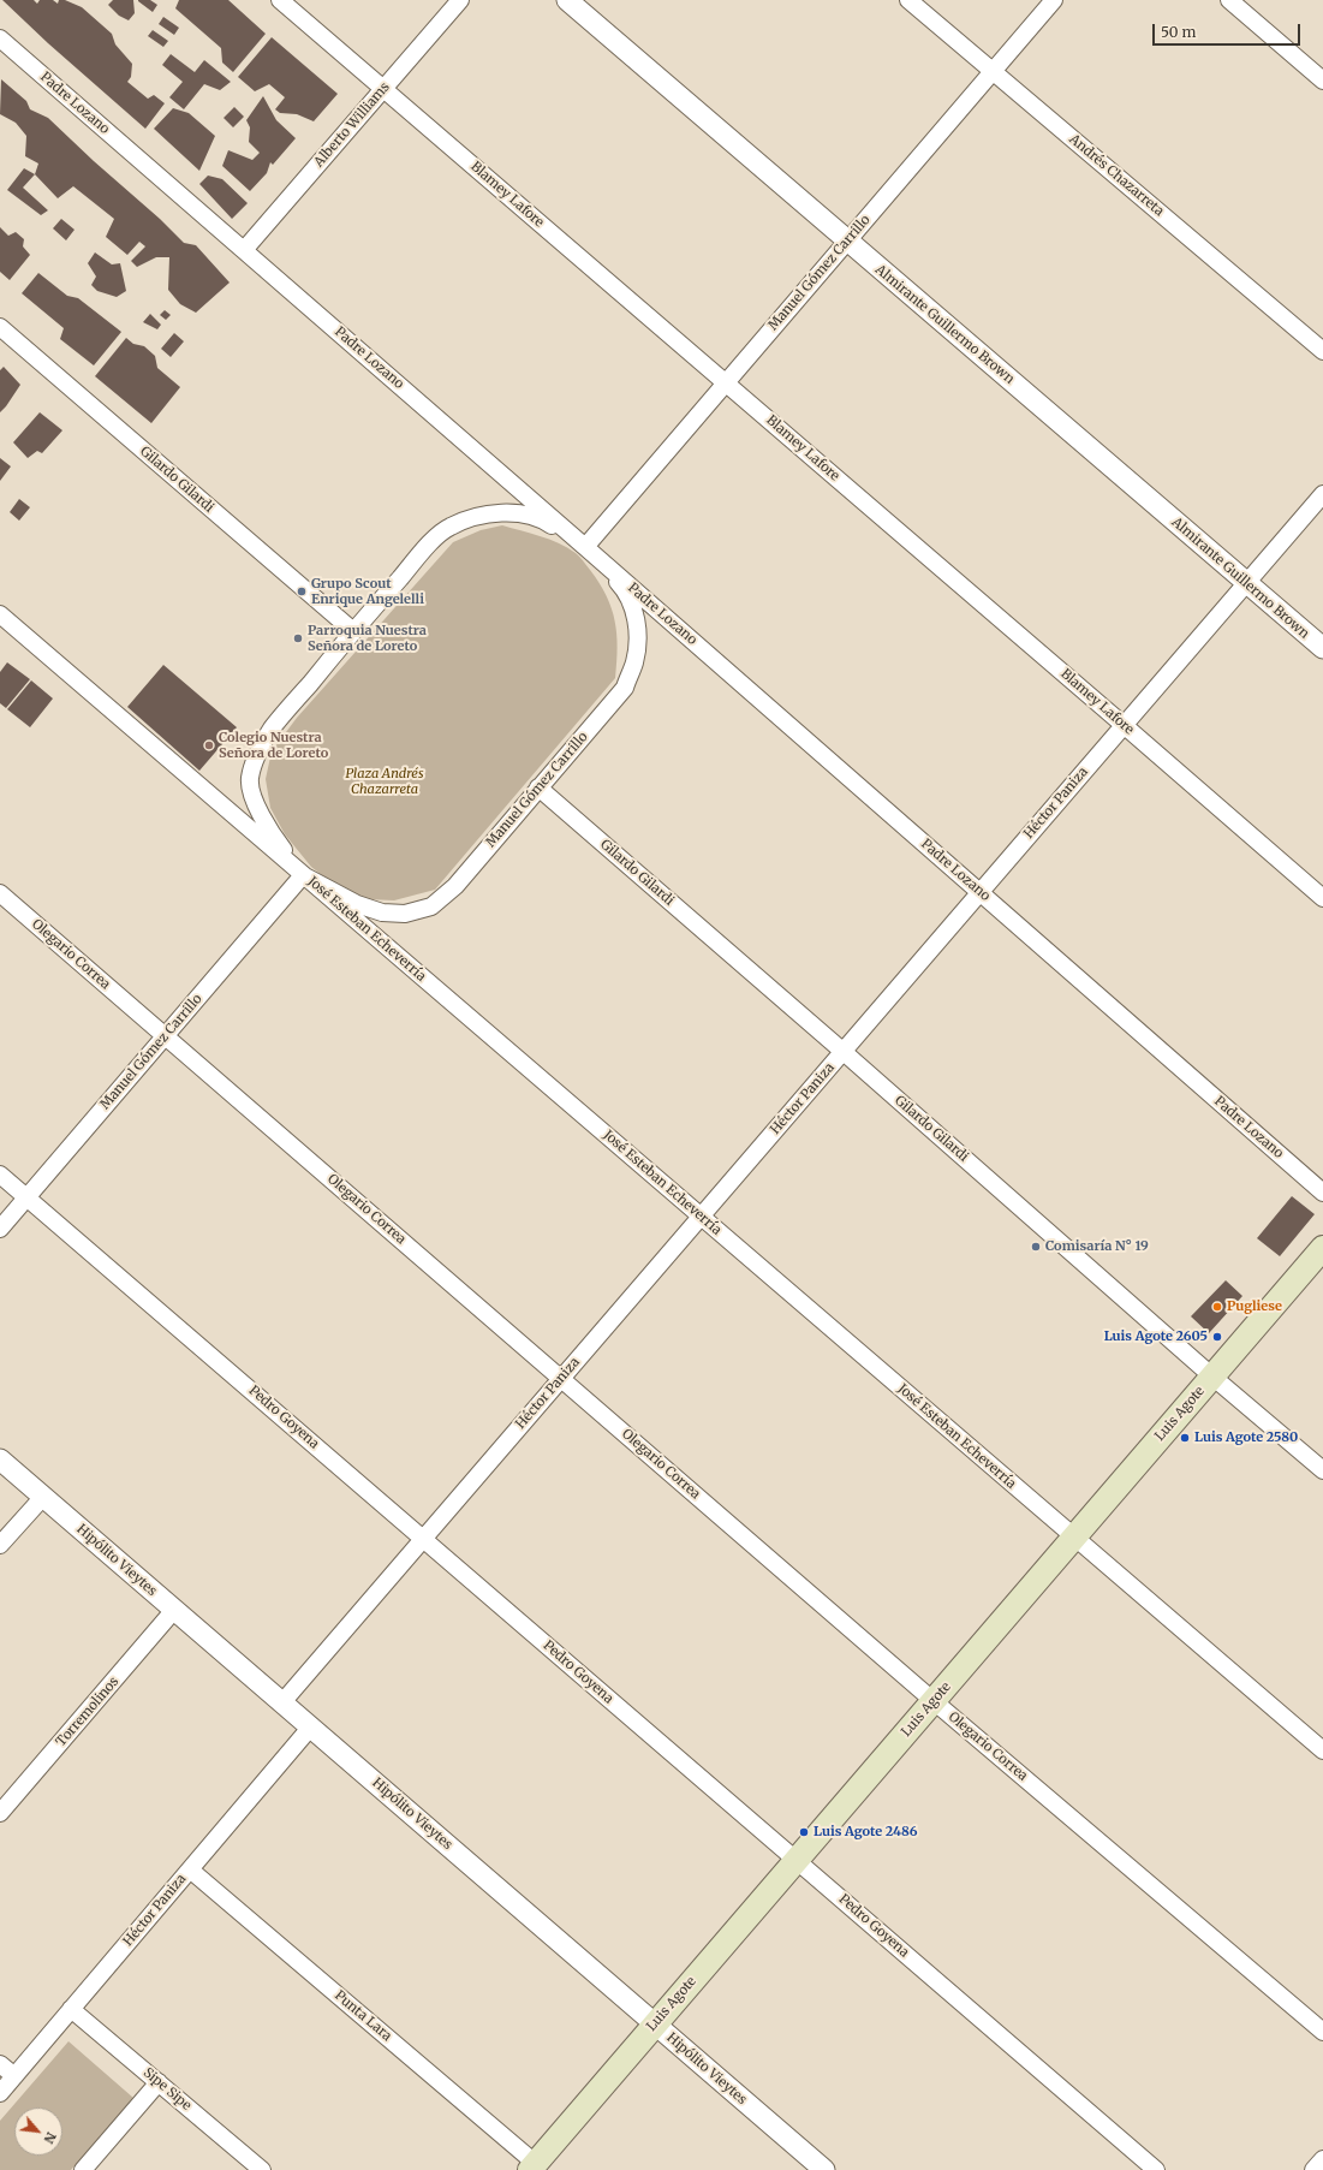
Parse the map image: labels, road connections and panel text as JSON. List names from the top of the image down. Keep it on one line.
{"streets":{"main road":["Luis Agote"],"street":["Padre Lozano","Alberto Williams","Andrés Chazarreta","Blamey Lafore","Manuel Gómez Carrillo","Almirante Guillermo Brown","Gilardo Gilardi","Héctor Paniza","José Esteban Echeverría","Olegario Correa","Pedro Goyena","Hipólito Vieytes","Torremolinos","Punta Lara","Sipe Sipe"]},"crossings":[["Padre Lozano","Alberto Williams"],["Padre Lozano","Manuel Gómez Carrillo"],["Padre Lozano","Héctor Paniza"],["Alberto Williams","Blamey Lafore"],["Andrés Chazarreta","Manuel Gómez Carrillo"],["Blamey Lafore","Manuel Gómez Carrillo"],["Blamey Lafore","Héctor Paniza"],["Manuel Gómez Carrillo","Almirante Guillermo Brown"],["Manuel Gómez Carrillo","Gilardo Gilardi"],["Manuel Gómez Carrillo","José Esteban Echeverría"],["Manuel Gómez Carrillo","Olegario Correa"],["Manuel Gómez Carrillo","Pedro Goyena"],["Almirante Guillermo Brown","Héctor Paniza"],["Gilardo Gilardi","Héctor Paniza"],["Gilardo Gilardi","Luis Agote"],["Héctor Paniza","José Esteban Echeverría"],["Héctor Paniza","Olegario Correa"],["Héctor Paniza","Pedro Goyena"],["Héctor Paniza","Hipólito Vieytes"],["Héctor Paniza","Punta Lara"],["Héctor Paniza","Sipe Sipe"],["José Esteban Echeverría","Luis Agote"],["Olegario Correa","Luis Agote"],["Luis Agote","Pedro Goyena"],["Luis Agote","Hipólito Vieytes"],["Luis Agote","Punta Lara"],["Hipólito Vieytes","Torremolinos"]],"parks":["Plaza Andrés Chazarreta"],"places":["Grupo Scout Enrique Angelelli","Parroquia Nuestra Señora de Loreto","Colegio Nuestra Señora de Loreto","Comisaría N° 19","Pugliese","Luis Agote 2605","Luis Agote 2580","Luis Agote 2486"],"scale_bar":"50 m","north":"bottom right"}
